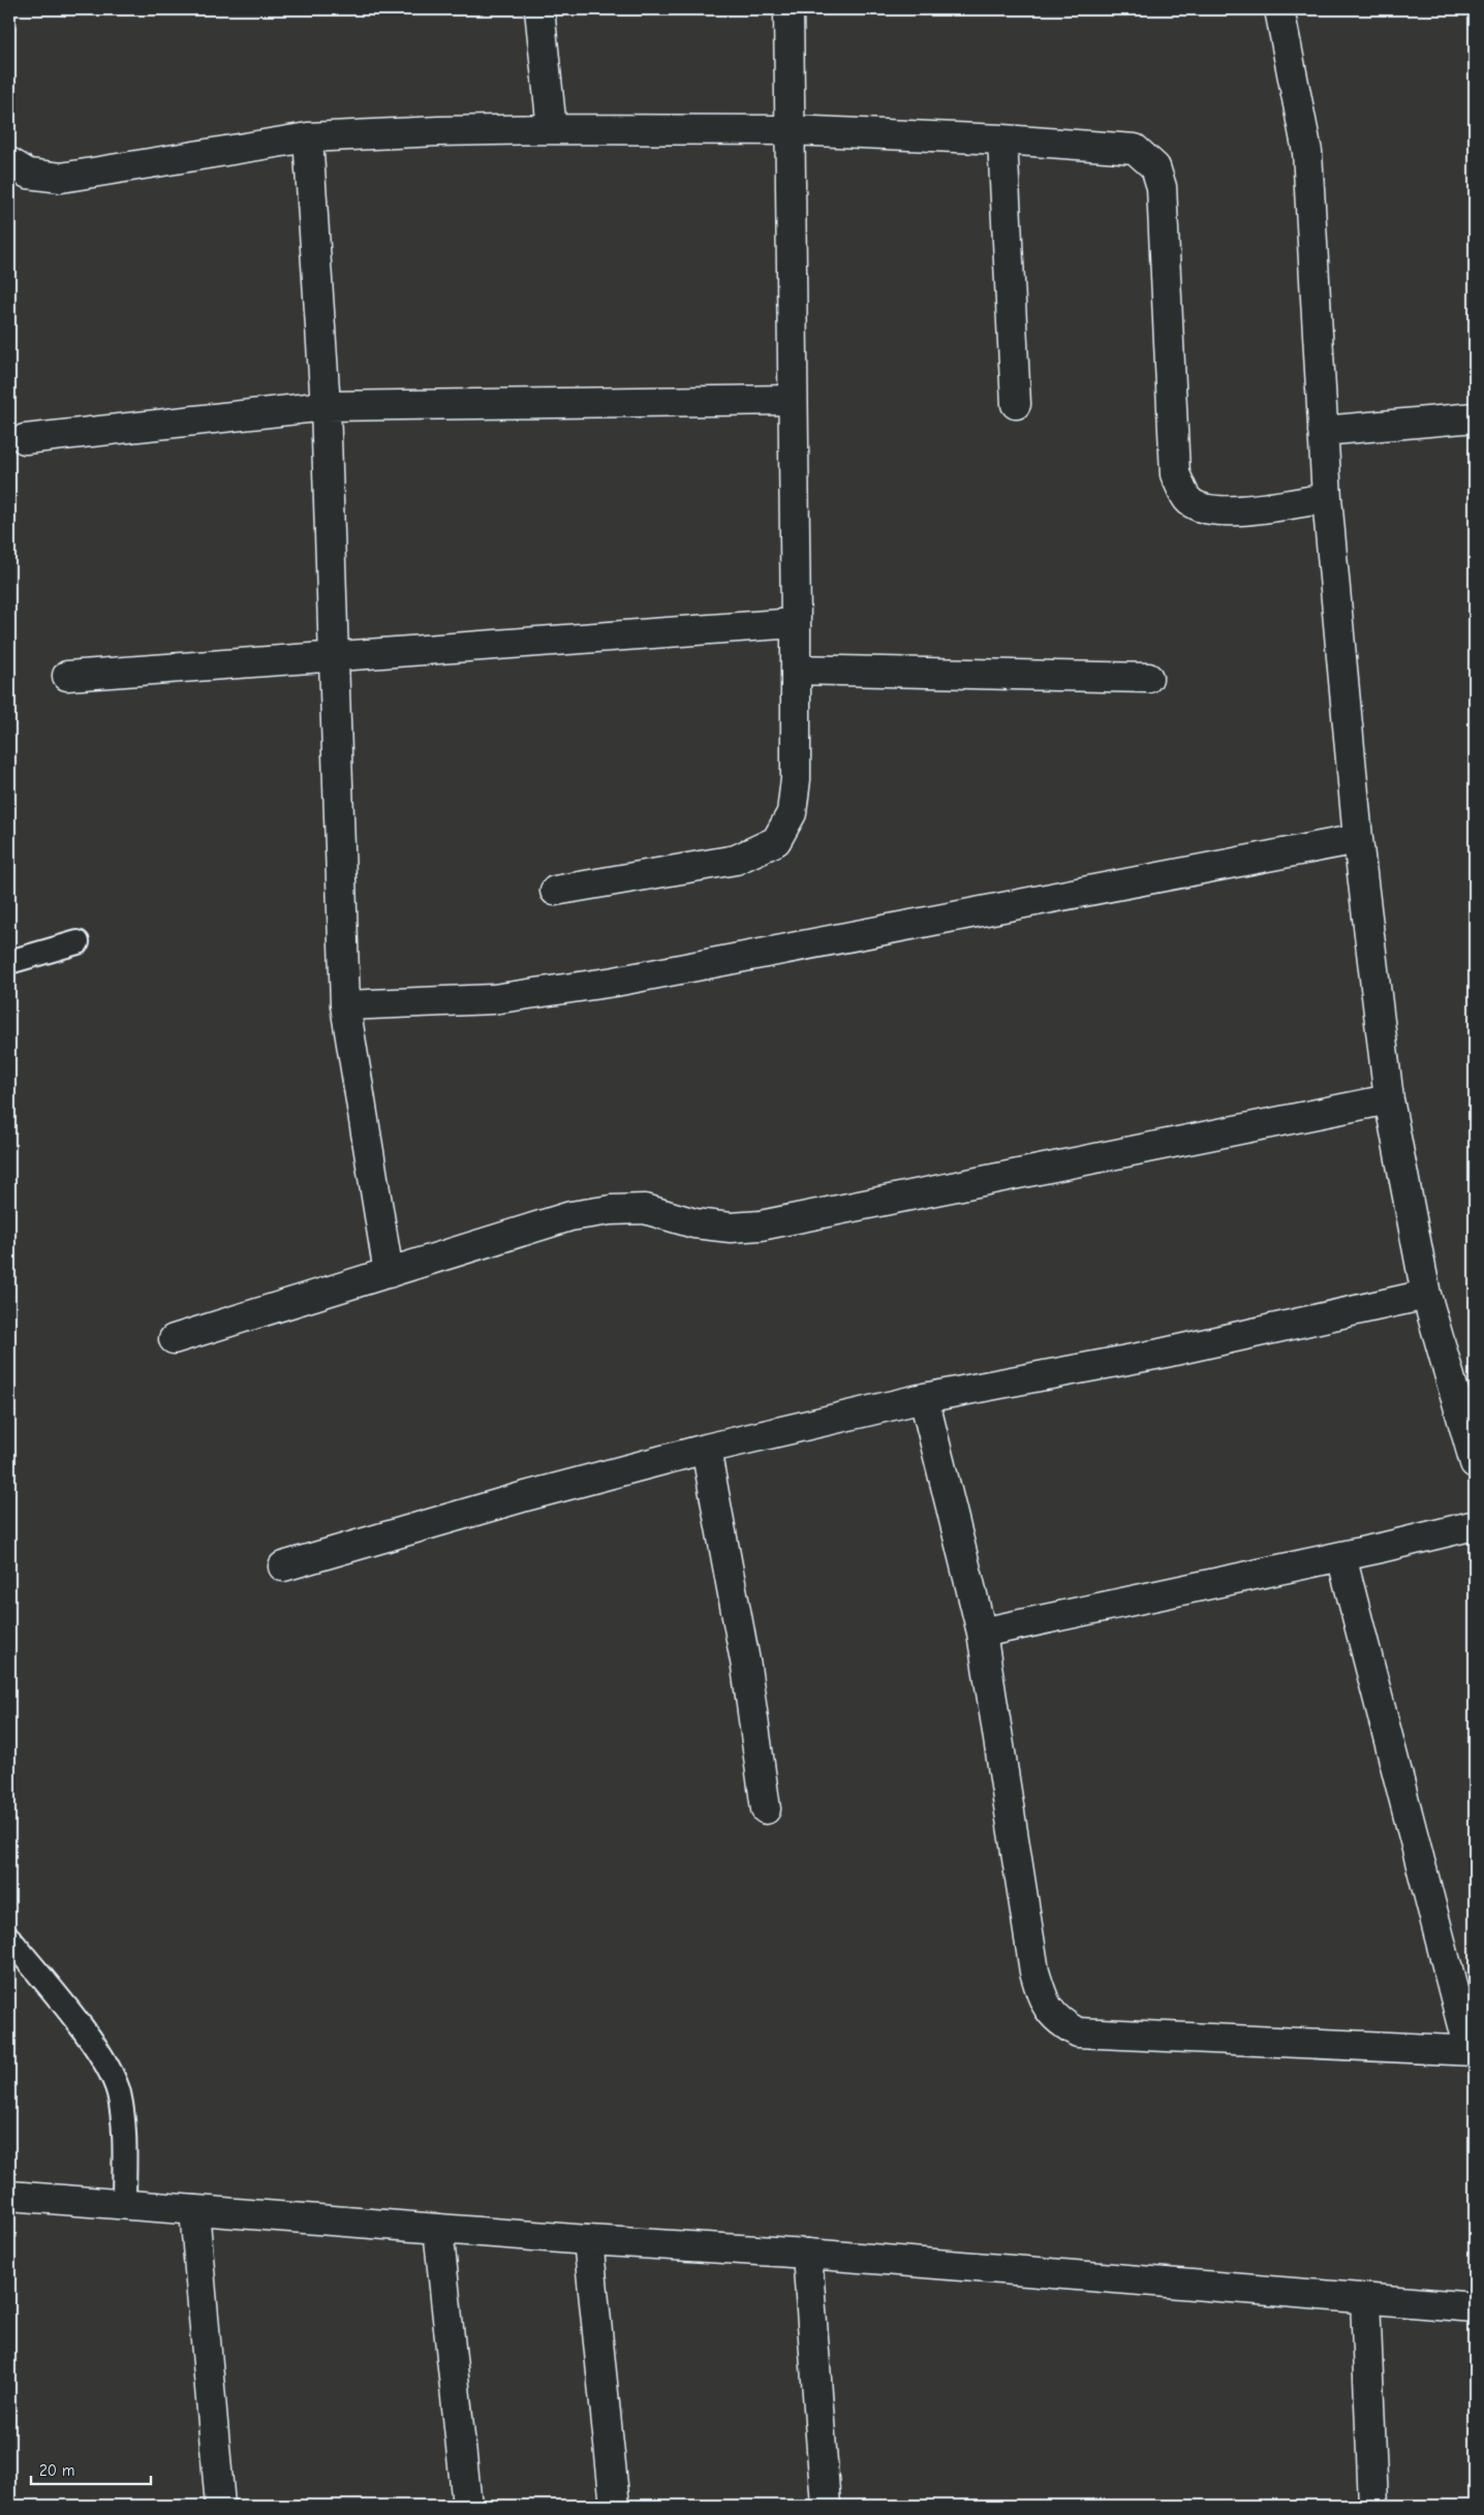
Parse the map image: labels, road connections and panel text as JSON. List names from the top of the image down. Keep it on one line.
{"scale_bar":"20 m"}
